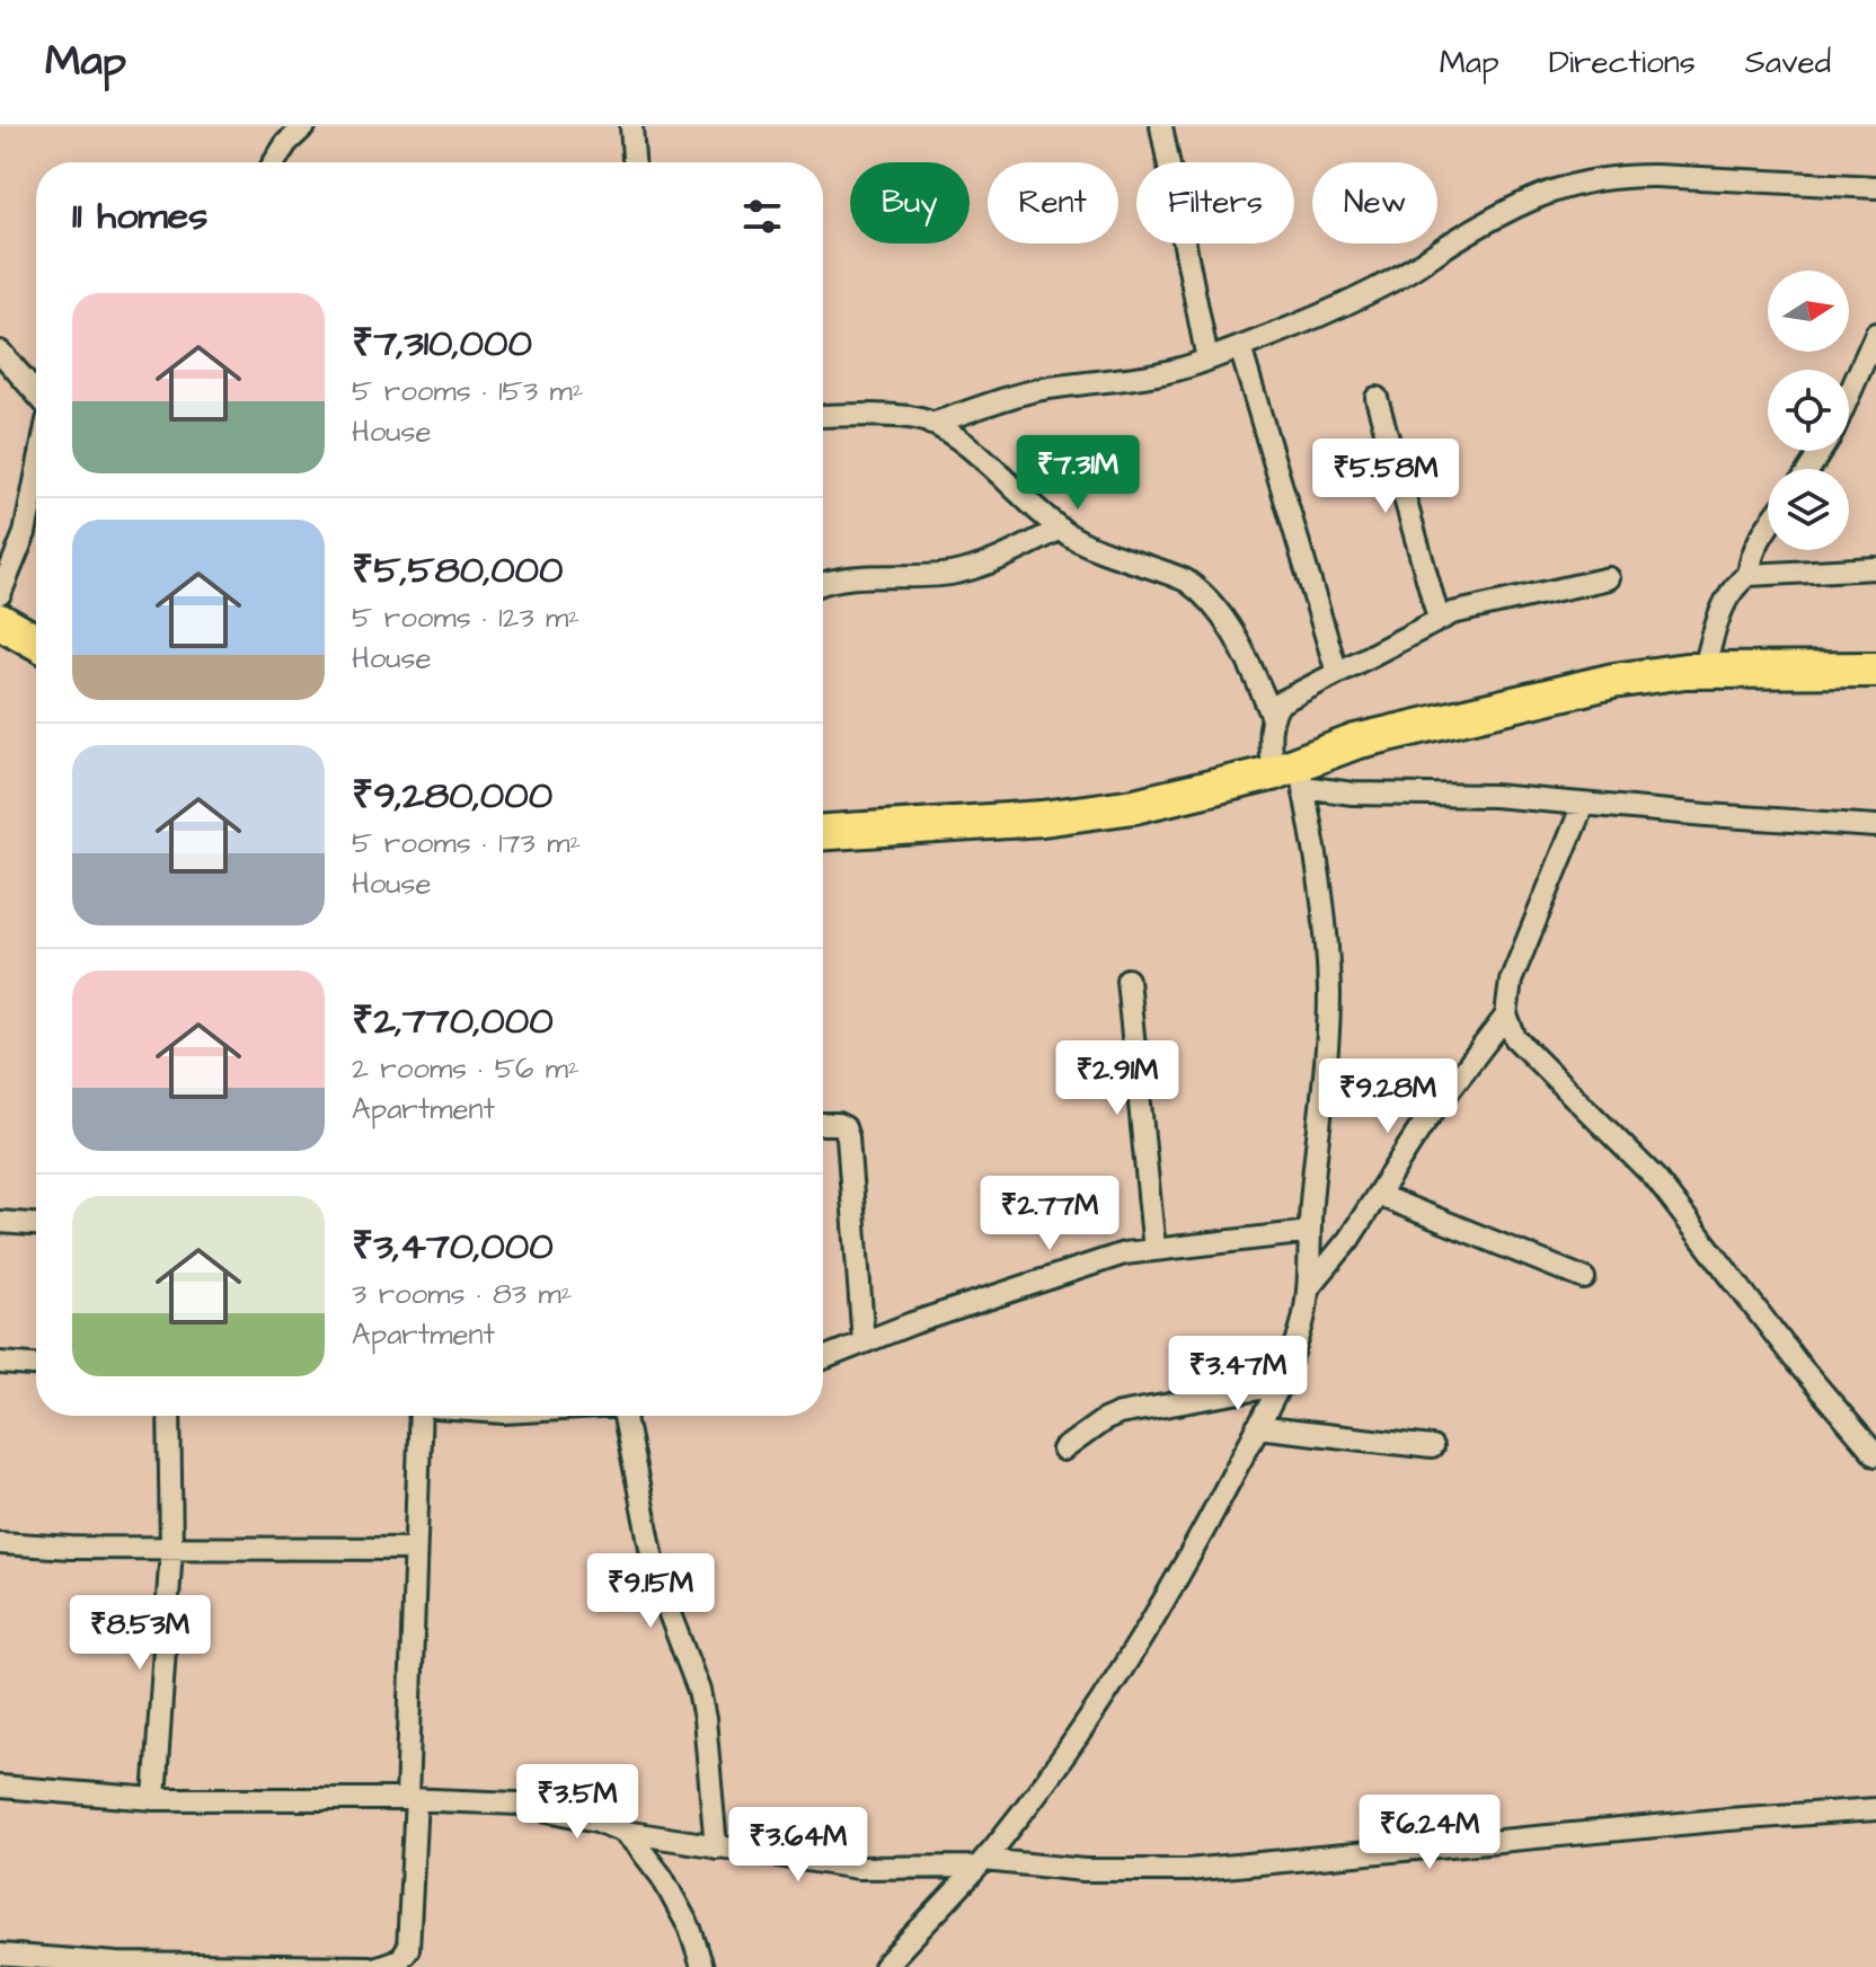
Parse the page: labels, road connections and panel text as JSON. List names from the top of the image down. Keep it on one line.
{"north":"right","page":{"header":"Map","nav":["Map","Directions","Saved"],"chip":["Buy","Rent","Filters","New"],"heading":"11 homes","list":[{"name":"₹7,310,000","note":"5 rooms · 153 m² · House"},{"name":"₹5,580,000","note":"5 rooms · 123 m² · House"},{"name":"₹9,280,000","note":"5 rooms · 173 m² · House"},{"name":"₹2,770,000","note":"2 rooms · 56 m² · Apartment"},{"name":"₹3,470,000","note":"3 rooms · 83 m² · Apartment"}],"price":["₹7.31M","₹5.58M","₹2.91M","₹9.28M","₹2.77M","₹3.47M","₹9.15M","₹8.53M","₹3.5M","₹6.24M","₹3.64M"]}}
